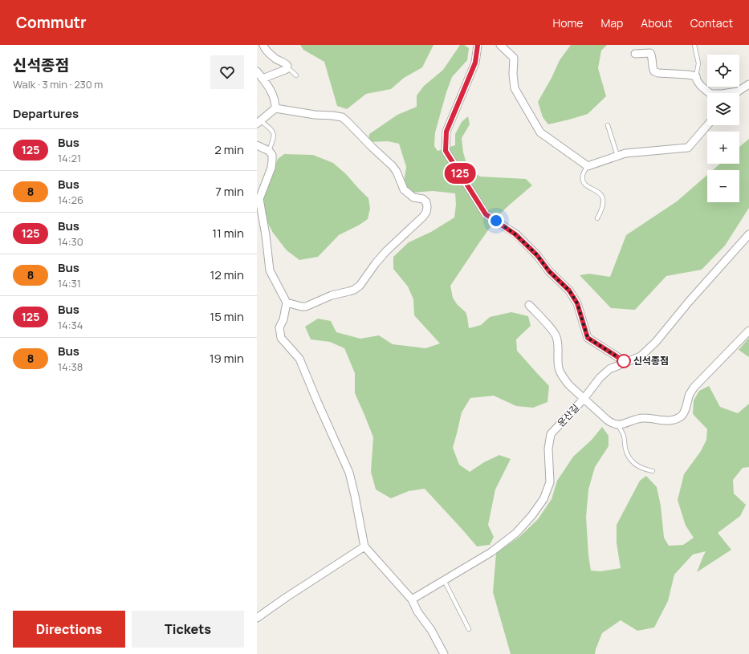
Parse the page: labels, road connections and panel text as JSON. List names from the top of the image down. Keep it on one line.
{"streets":{"street":["운산길"]},"places":["신석종점"],"lines":["bus line 125"],"page":{"header":"Commutr","nav":["Home","Map","About","Contact"],"heading":[["신석종점","Walk · 3 min · 230 m"],"Departures"],"on_map":"125","map_buttons":["+","−"],"list":[{"mark":"125","name":"Bus","note":"14:21","value":"2 min"},{"mark":"8","name":"Bus","note":"14:26","value":"7 min"},{"mark":"125","name":"Bus","note":"14:30","value":"11 min"},{"mark":"8","name":"Bus","note":"14:31","value":"12 min"},{"mark":"125","name":"Bus","note":"14:34","value":"15 min"},{"mark":"8","name":"Bus","note":"14:38","value":"19 min"}],"buttons":["Directions","Tickets"]}}
